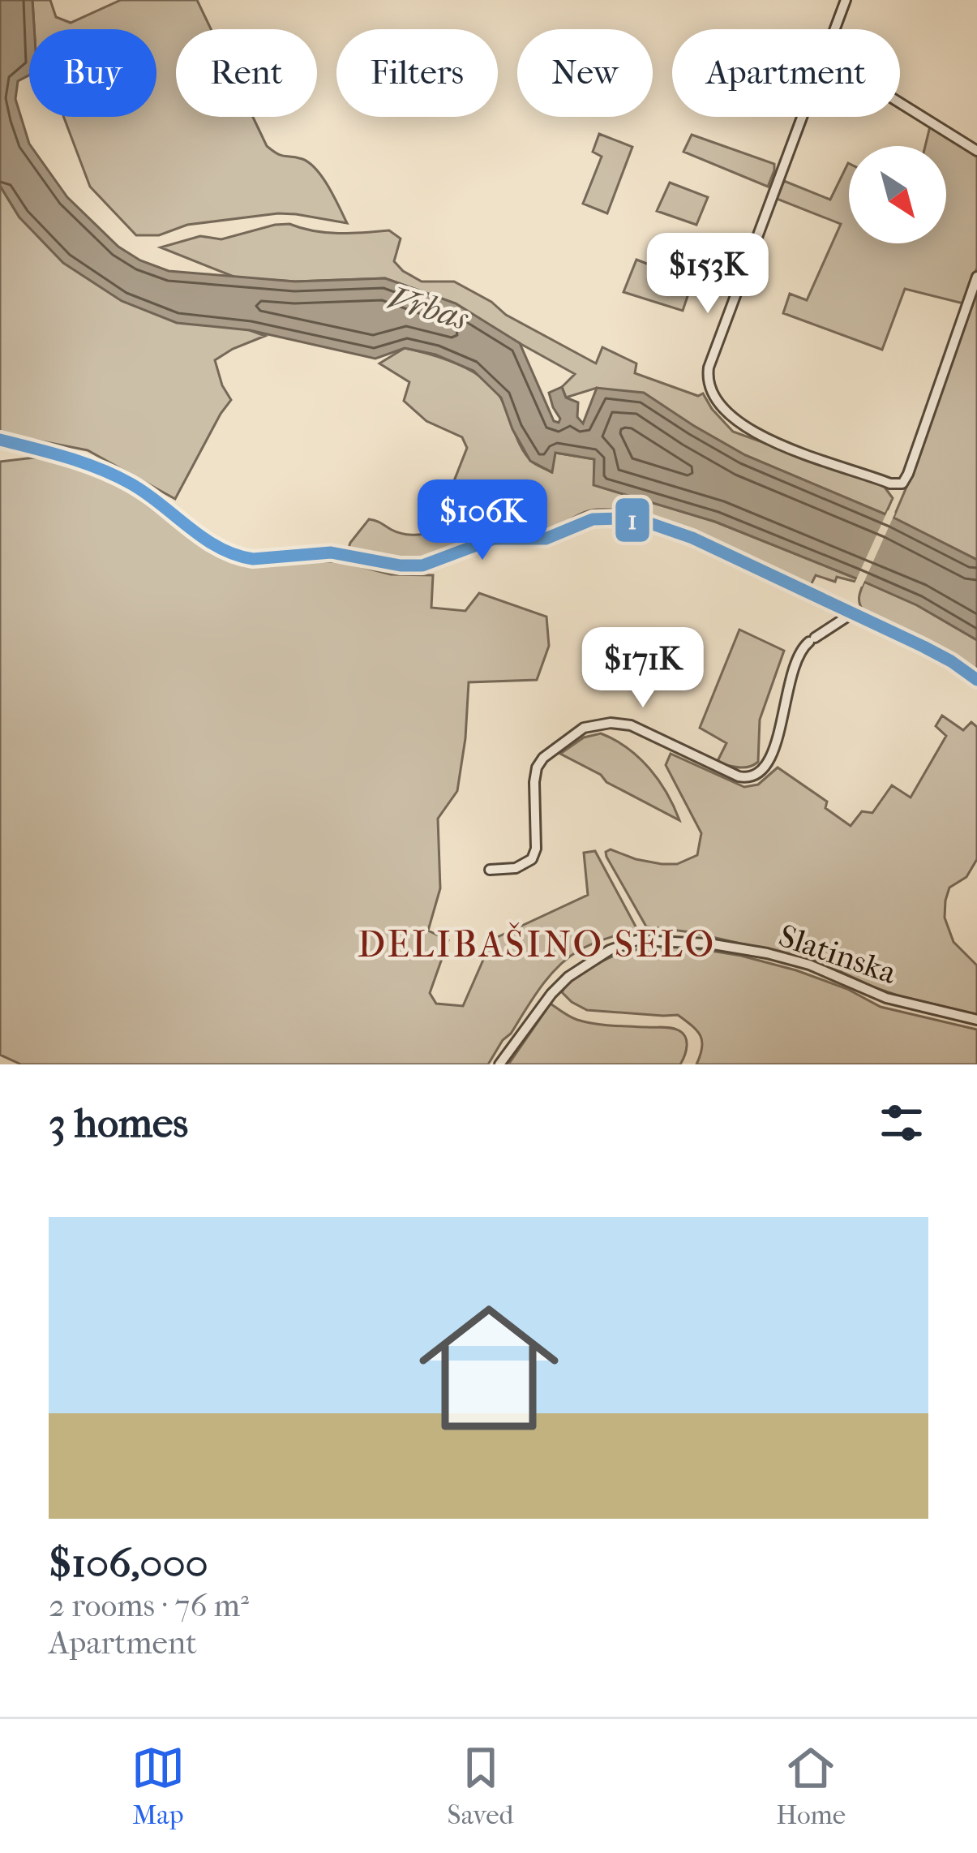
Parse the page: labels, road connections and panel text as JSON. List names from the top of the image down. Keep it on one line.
{"streets":{"street":["Slatinska"]},"districts":["DELIBAŠINO SELO"],"water":["Vrbas"],"lines":["transit line 1"],"north":"bottom right","page":{"chip":["Buy","Rent","Filters","New","Apartment"],"price":["$153K","$106K","$171K"],"heading":"3 homes","list":[{"name":"$106,000","note":"2 rooms · 76 m² · Apartment"}],"tabs":["Map","Saved","Home"]}}
